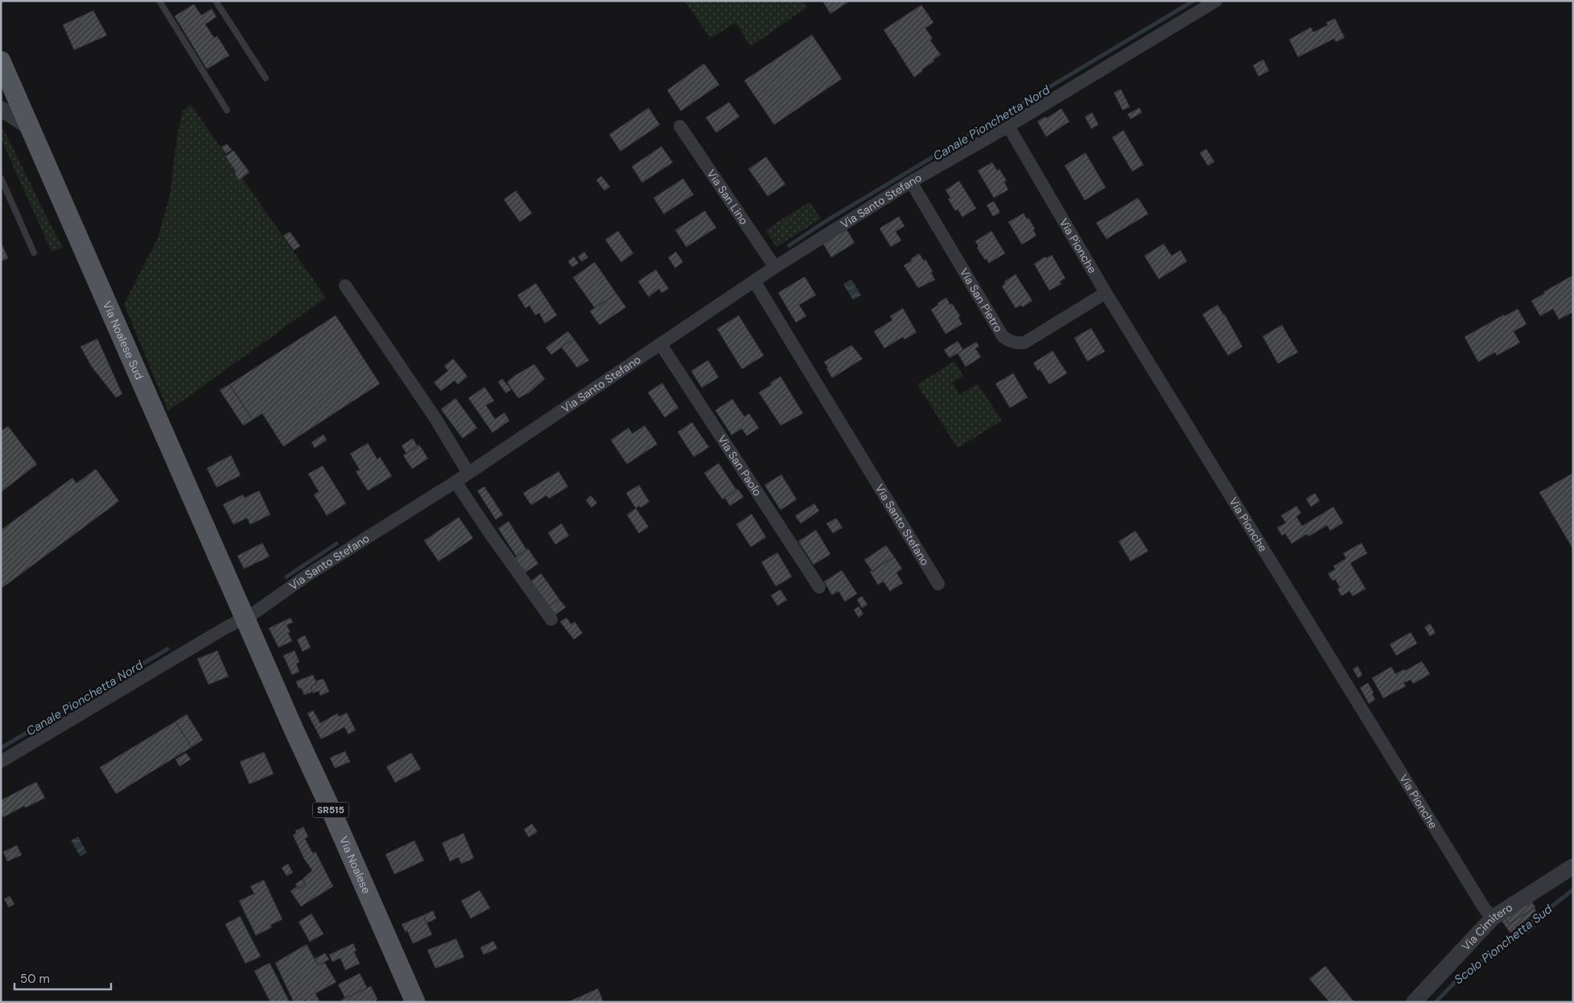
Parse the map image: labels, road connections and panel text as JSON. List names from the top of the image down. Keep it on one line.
{"streets":{"main road":["Via Noalese Sud","SR515","Via Noalese"],"street":["Via San Lino","Via Santo Stefano","Via Pionche","Via San Pietro","Via San Paolo","Via Cimitero"]},"crossings":[["Via San Lino","Via Santo Stefano"],["Via Santo Stefano","Via Pionche"],["Via Santo Stefano","Via San Pietro"],["Via Santo Stefano","Via Noalese Sud"],["Via Santo Stefano","Via San Paolo"],["Via Santo Stefano","Via Noalese"],["Via Pionche","Via San Pietro"],["Via Pionche","Via Cimitero"],["Via Noalese Sud","Via Noalese"]],"water":["Canale Pionchetta Nord","Scolo Pionchetta Sud"],"scale_bar":"50 m"}
